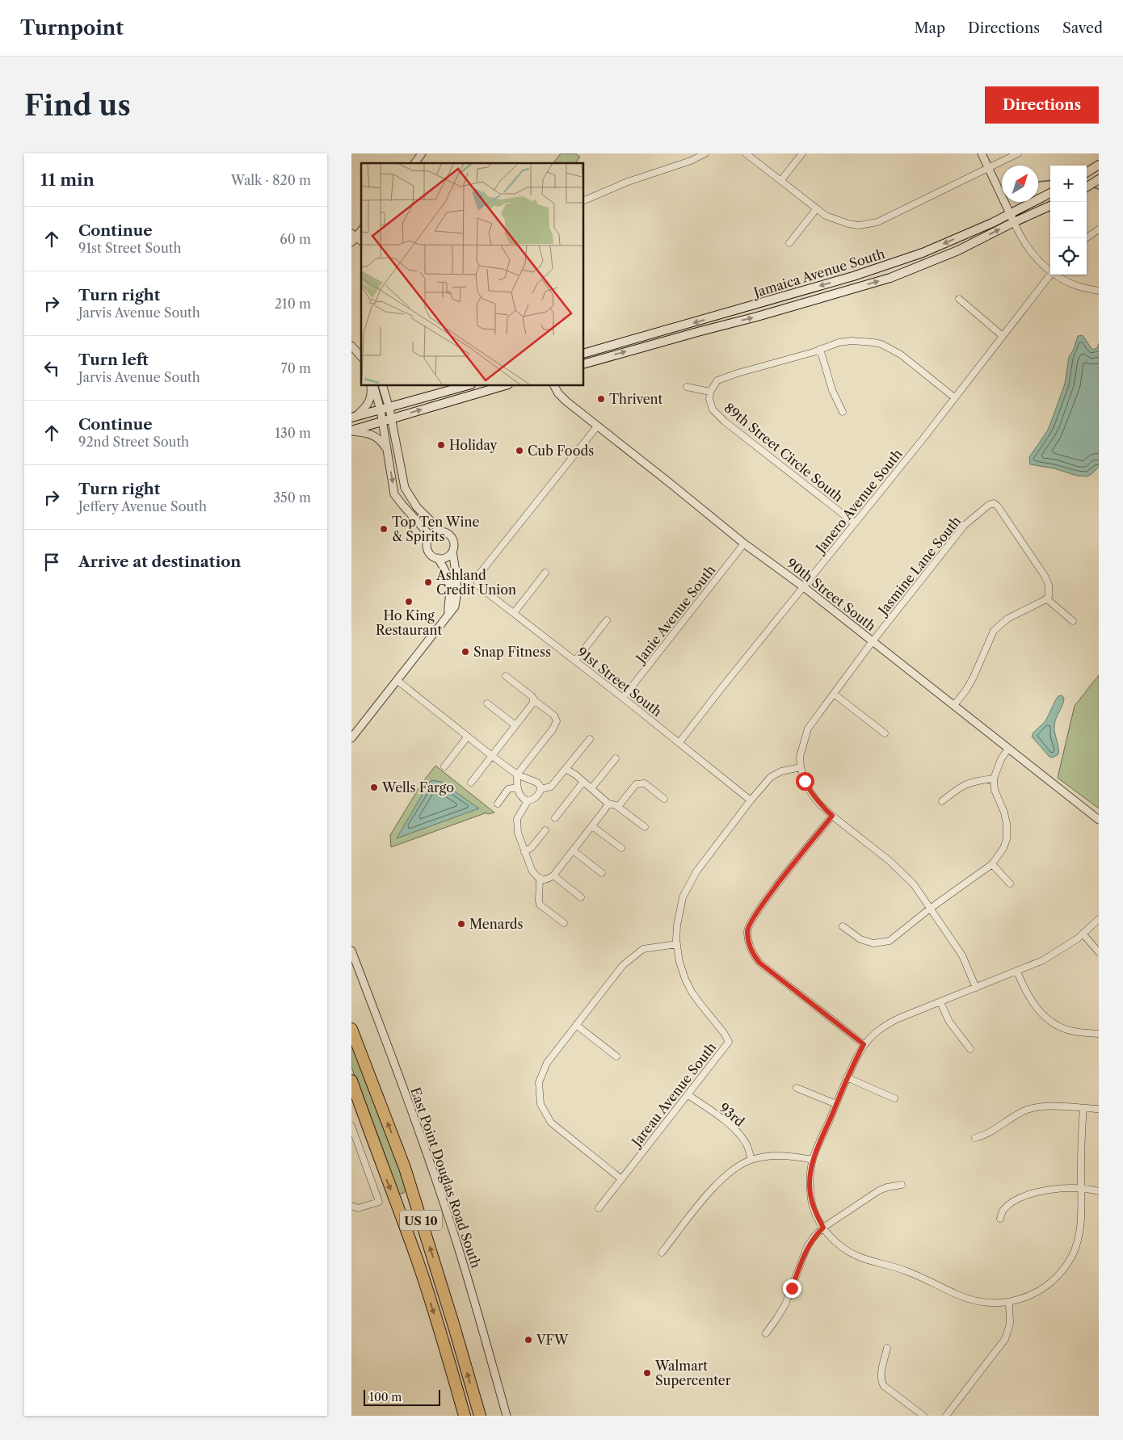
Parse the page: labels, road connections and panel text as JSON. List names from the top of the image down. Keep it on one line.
{"streets":{"highway":["US 10"],"main road":["Jamaica Avenue South"],"street":["89th Street Circle South","Janero Avenue South","Jasmine Lane South","90th Street South","Janie Avenue South","91st Street South","Jareau Avenue South","93rd","East Point Douglas Road South"]},"crossings":[["89th Street Circle South","Janero Avenue South"],["Janero Avenue South","90th Street South"],["Janero Avenue South","91st Street South"],["Jasmine Lane South","90th Street South"],["90th Street South","Janie Avenue South"],["90th Street South","91st Street South"],["Janie Avenue South","91st Street South"],["91st Street South","Jareau Avenue South"],["Jareau Avenue South","93rd"]],"places":["Thrivent","Holiday","Cub Foods","Top Ten Wine & Spirits","Ashland Credit Union","Ho King Restaurant","Snap Fitness","Wells Fargo","Menards","VFW","Walmart Supercenter"],"scale_bar":"100 m","north":"top right","page":{"header":"Turnpoint","nav":["Map","Directions","Saved"],"buttons":"Directions","title":"Find us","heading":["11 min","Walk · 820 m"],"map_buttons":["+","−"],"list":[["Continue","91st Street South","60 m"],["Turn right","Jarvis Avenue South","210 m"],["Turn left","Jarvis Avenue South","70 m"],["Continue","92nd Street South","130 m"],["Turn right","Jeffery Avenue South","350 m"],"Arrive at destination"],"scale":"100 m"}}
